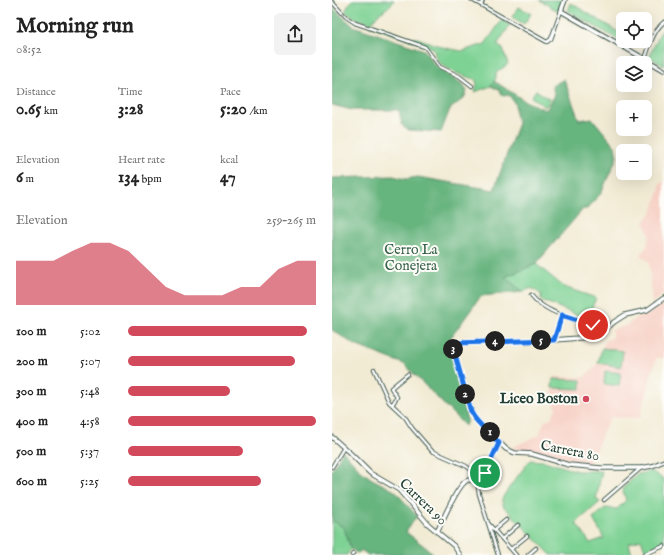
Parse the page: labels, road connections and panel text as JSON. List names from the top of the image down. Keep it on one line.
{"streets":{"street":["Carrera 80","Carrera 90"]},"parks":["Cerro La Conejera"],"places":["Liceo Boston"],"page":{"heading":["Morning run","08:52"],"map_buttons":["+","−"],"stats":[["Distance","0.65 km"],["Time","3:28"],["Pace","5:20 /km"],["Elevation","6 m"],["Heart rate","134 bpm"],["kcal","47"]],"chart":["Elevation","259–265 m"],"list":[{"name":"100 m","note":"5:02"},{"name":"200 m","note":"5:07"},{"name":"300 m","note":"5:48"},{"name":"400 m","note":"4:58"},{"name":"500 m","note":"5:37"},{"name":"600 m","note":"5:25"}],"pins":["5","4","3","2","1"]}}
